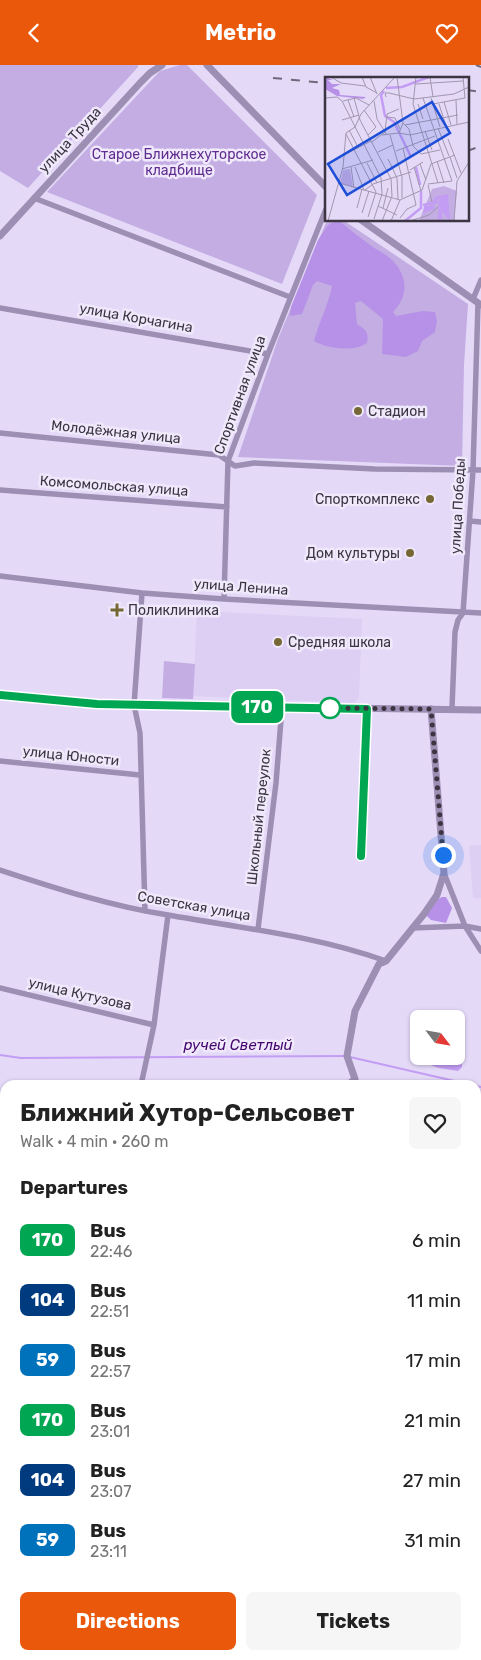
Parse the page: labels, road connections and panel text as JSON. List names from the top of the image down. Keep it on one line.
{"streets":{"street":["улица Труда","улица Корчагина","Спортивная улица","Молодёжная улица","Комсомольская улица","улица Победы","улица Ленина","улица Юности","Школьный переулок","Советская улица","улица Кутузова"]},"crossings":[["улица Корчагина","Спортивная улица"],["Спортивная улица","Молодёжная улица"],["Спортивная улица","Комсомольская улица"],["Спортивная улица","улица Ленина"],["Молодёжная улица","улица Победы"],["улица Победы","улица Ленина"],["Школьный переулок","Советская улица"]],"water":["ручей Светлый"],"parks":["Старое Ближнехуторское кладбище"],"places":{"other":["Стадион","Спорткомплекс","Дом культуры","Средняя школа"],"health":["Поликлиника"]},"lines":["bus line 170"],"north":"bottom right","page":{"header":"Metrio","on_map":"170","heading":[["Ближний Хутор-Сельсовет","Walk · 4 min · 260 m"],"Departures"],"list":[{"mark":"170","name":"Bus","note":"22:46","value":"6 min"},{"mark":"104","name":"Bus","note":"22:51","value":"11 min"},{"mark":"59","name":"Bus","note":"22:57","value":"17 min"},{"mark":"170","name":"Bus","note":"23:01","value":"21 min"},{"mark":"104","name":"Bus","note":"23:07","value":"27 min"},{"mark":"59","name":"Bus","note":"23:11","value":"31 min"}],"buttons":["Directions","Tickets"]}}
